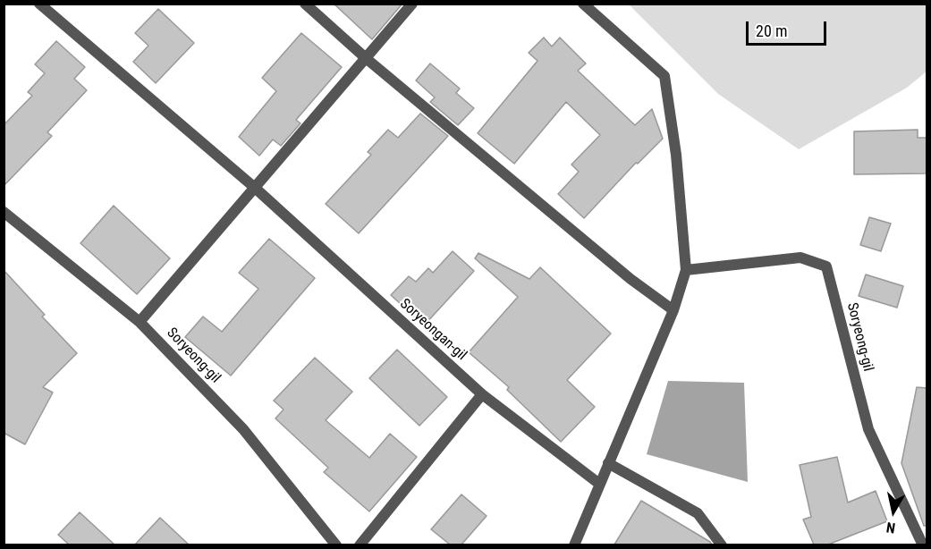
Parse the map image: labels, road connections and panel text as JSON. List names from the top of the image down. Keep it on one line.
{"streets":{"street":["Soryeongan-gil","Soryeong-gil"]},"scale_bar":"20 m","north":"bottom"}
